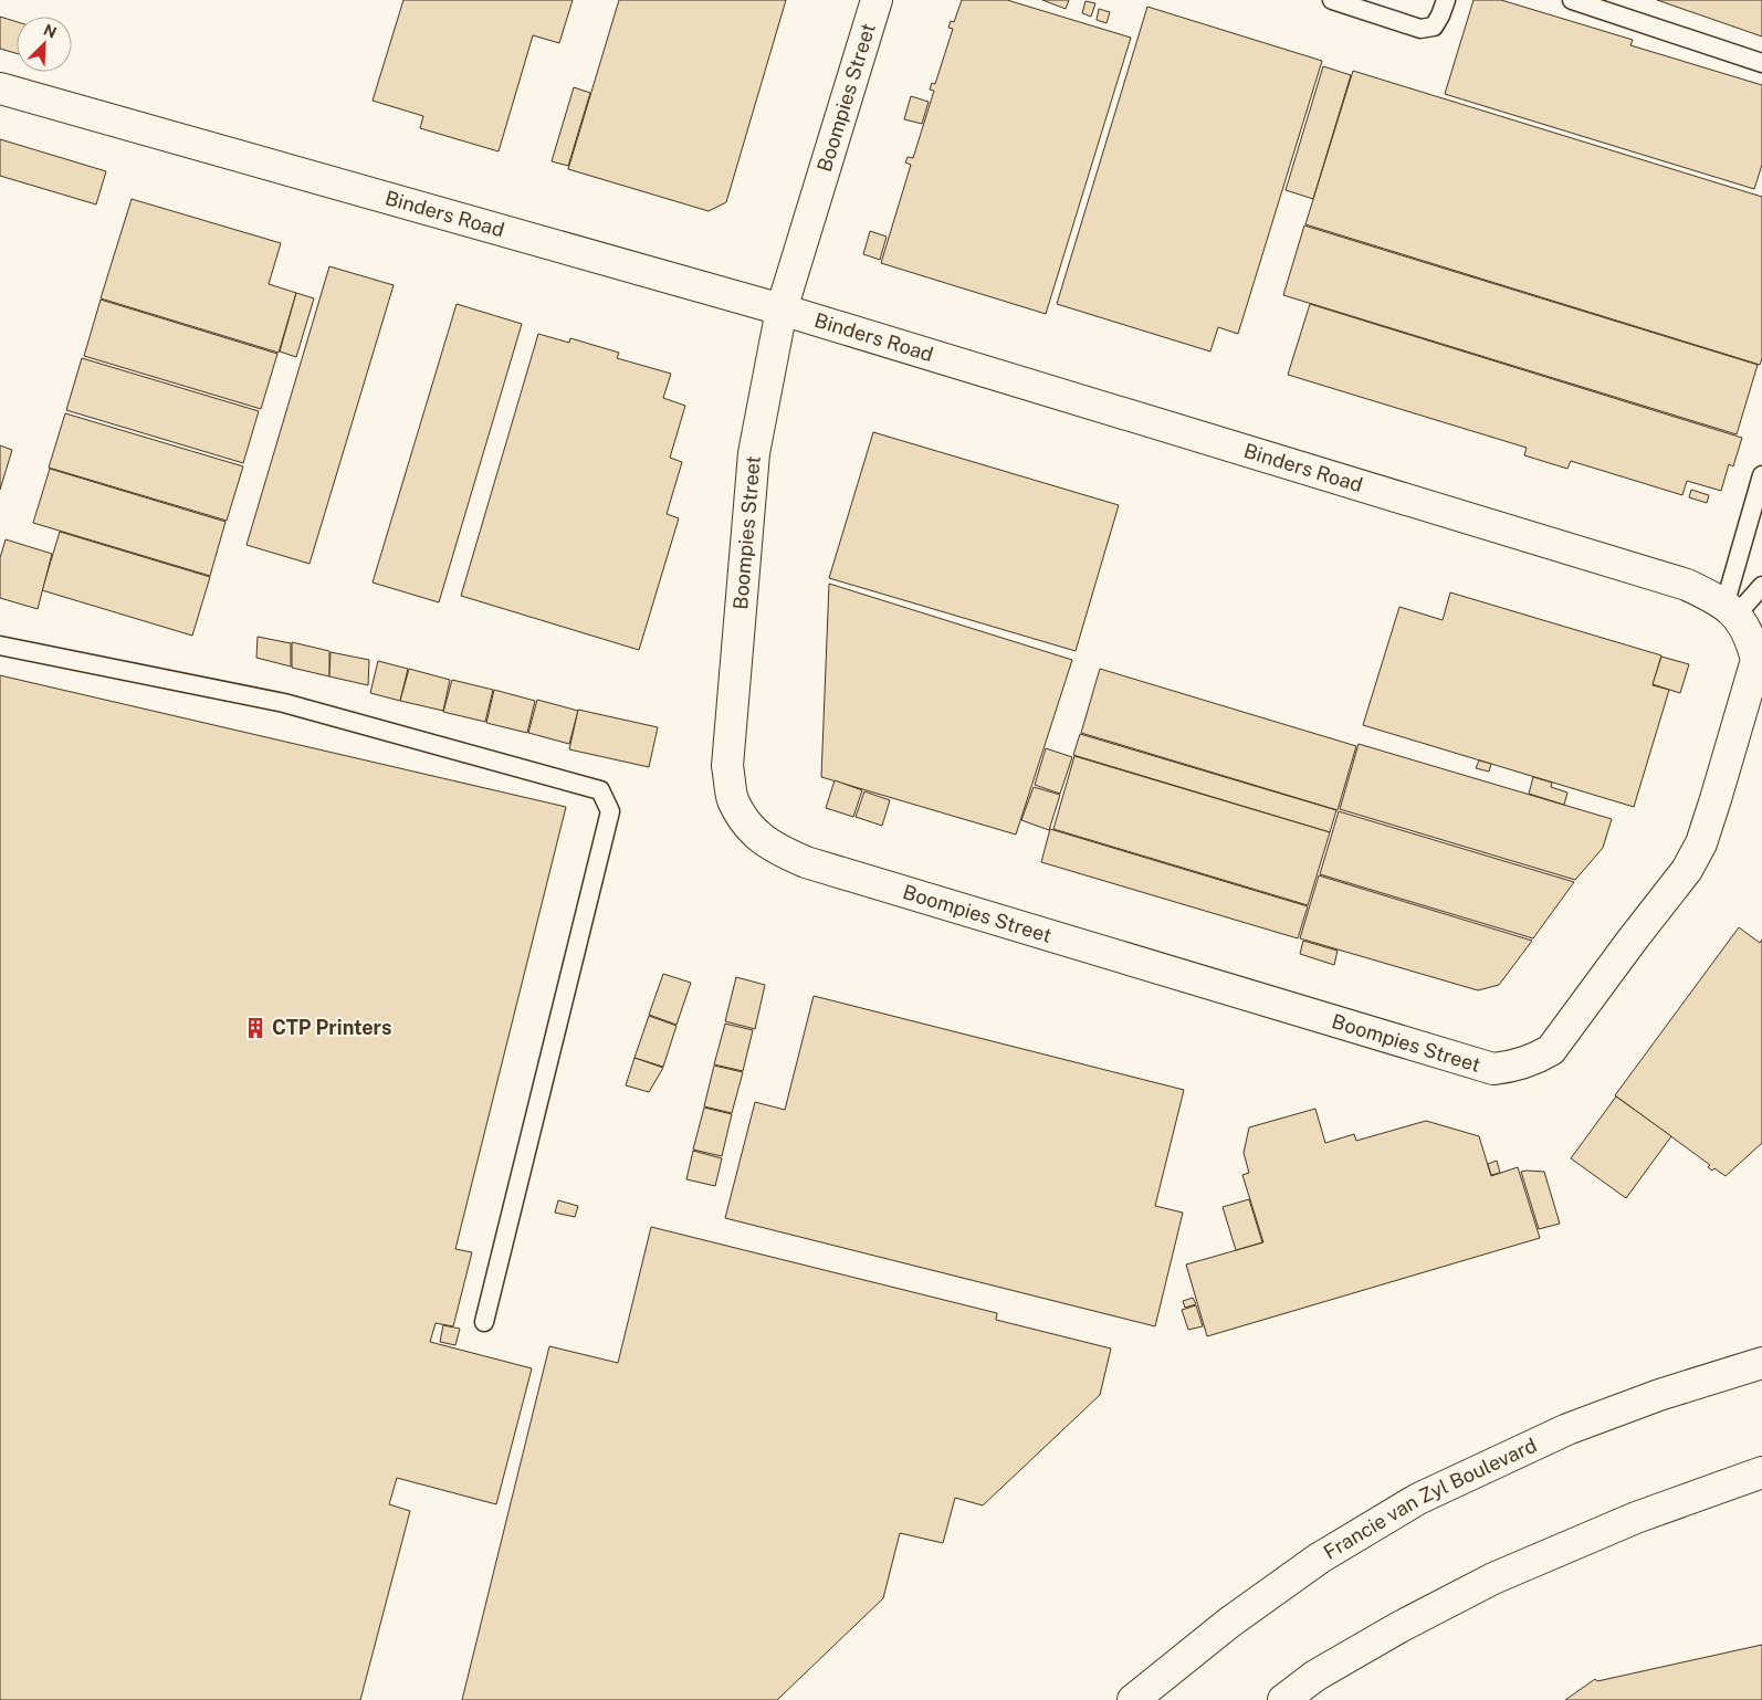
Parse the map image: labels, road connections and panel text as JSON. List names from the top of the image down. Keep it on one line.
{"streets":{"street":["Boompies Street","Binders Road","Francie van Zyl Boulevard"]},"crossings":[["Boompies Street","Binders Road"]],"places":{"building":["CTP Printers"]},"north":"top right"}
